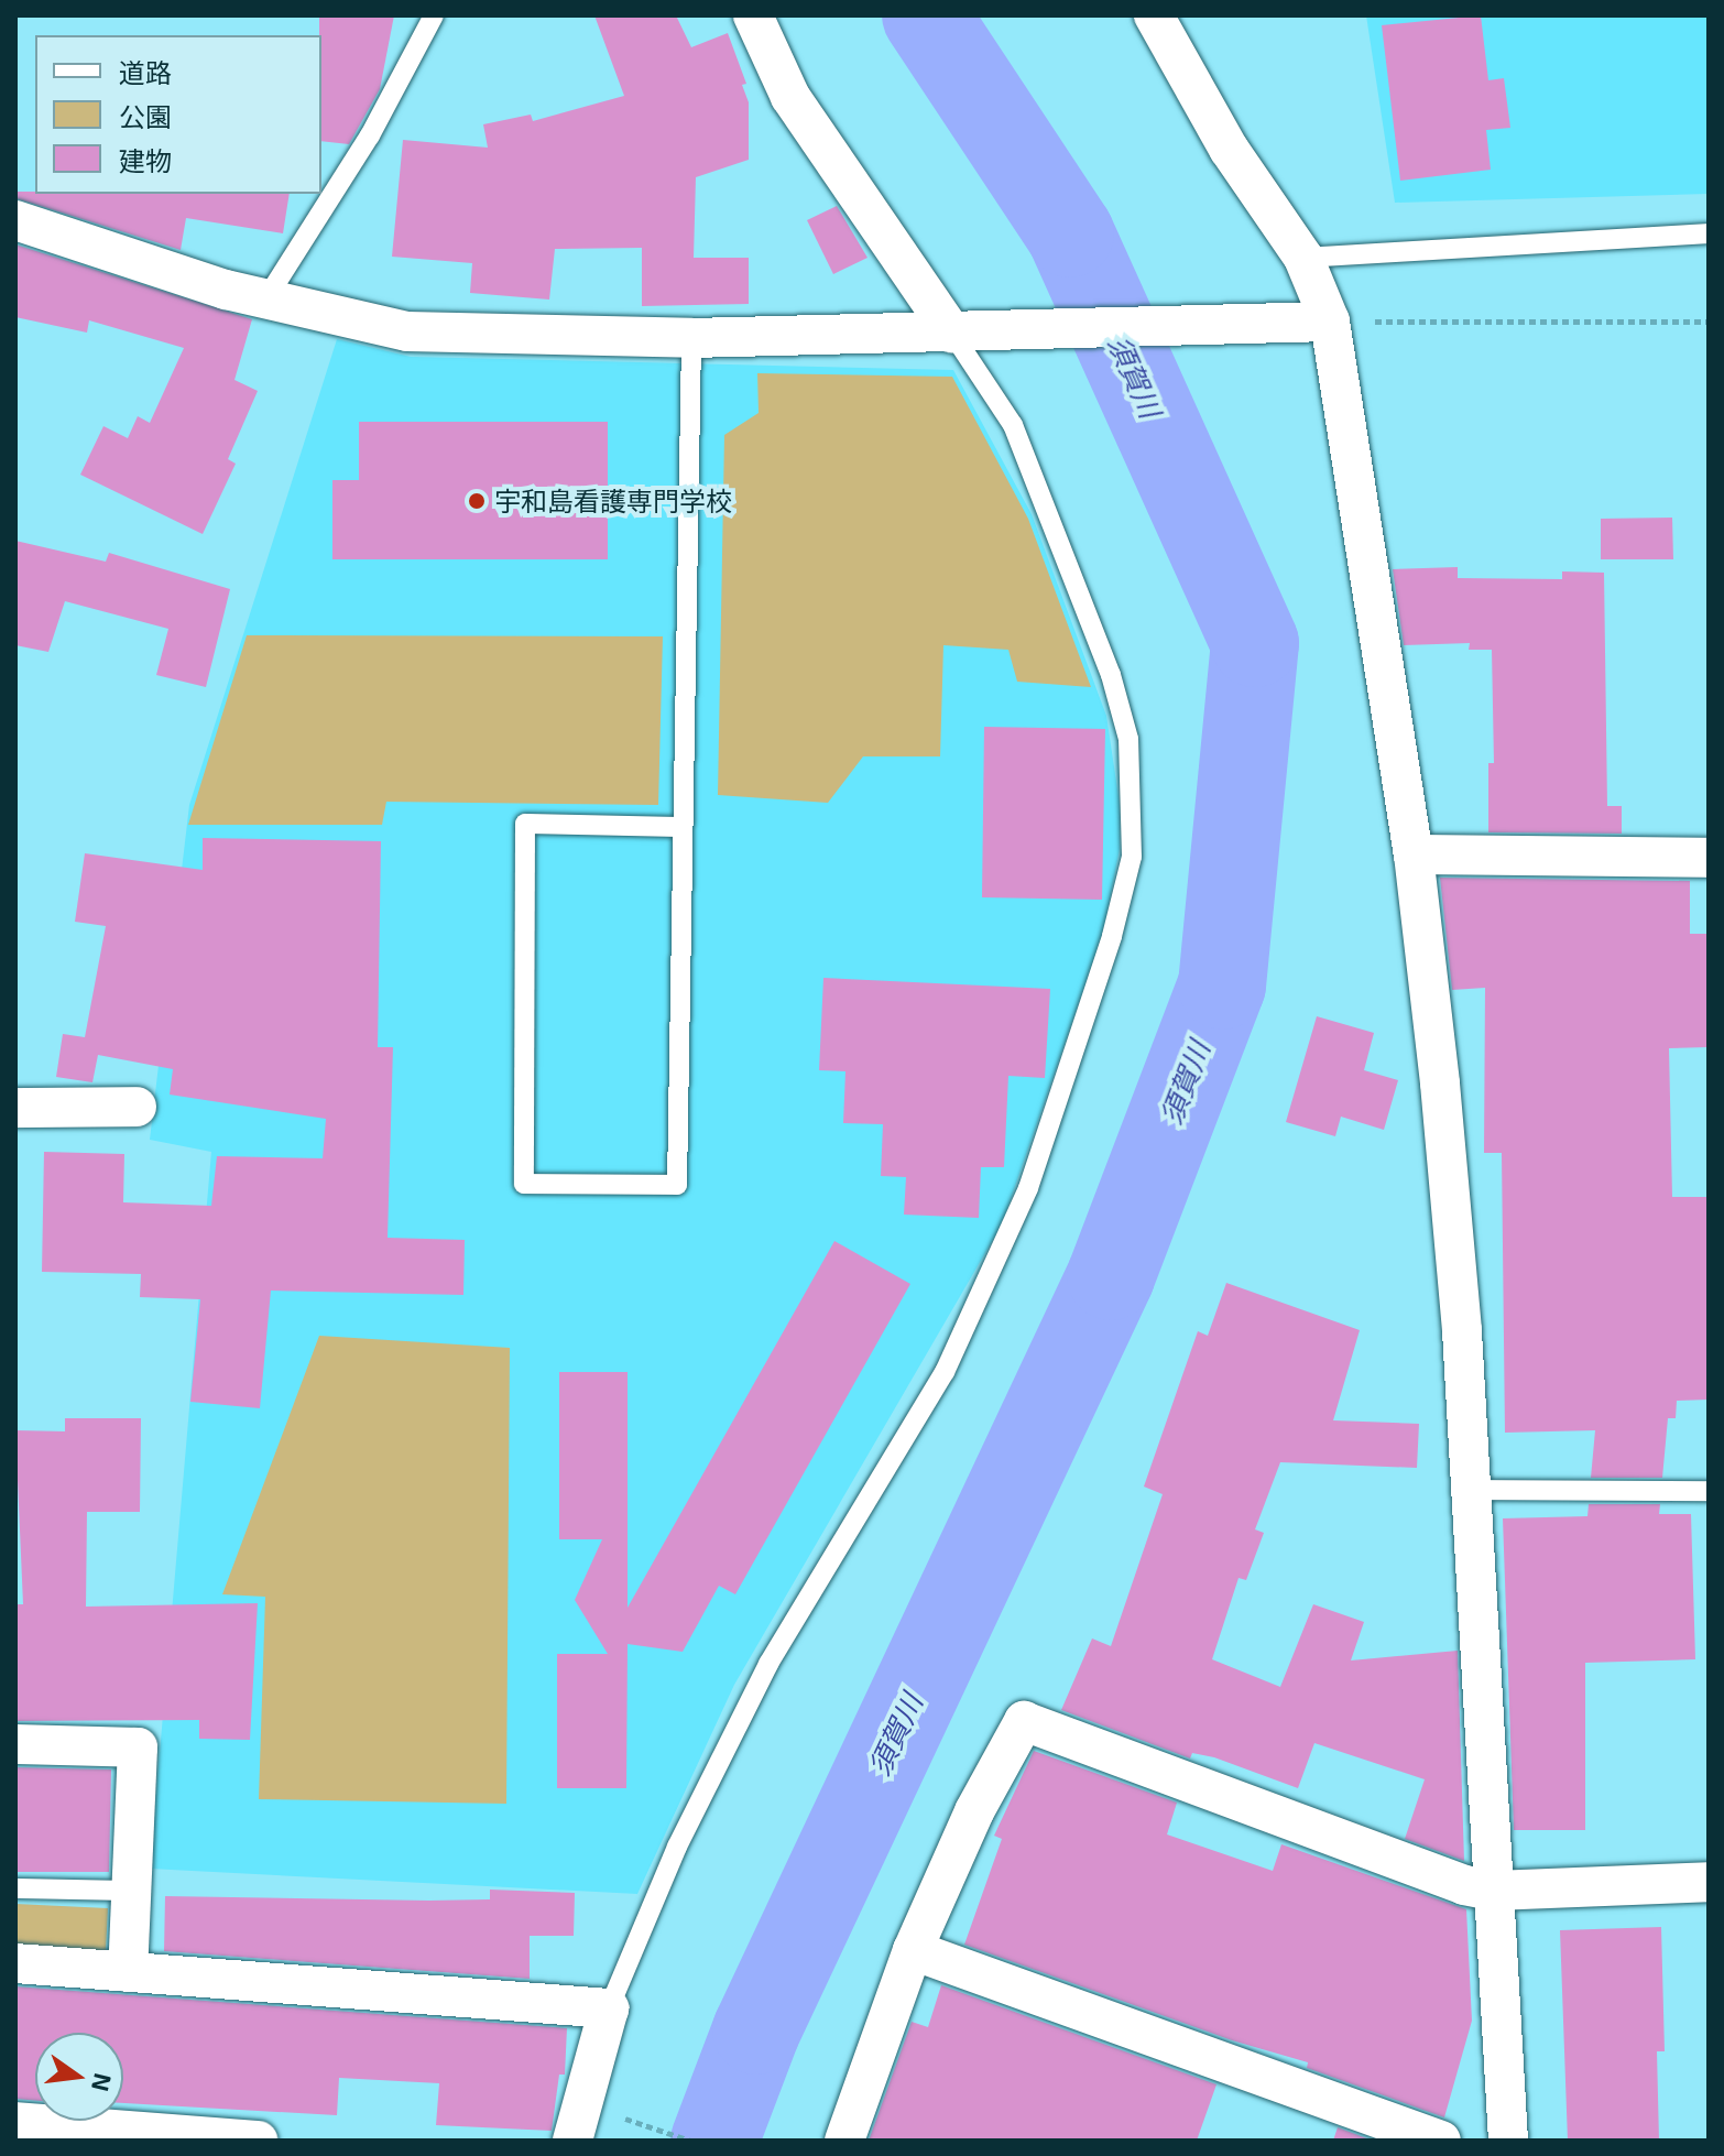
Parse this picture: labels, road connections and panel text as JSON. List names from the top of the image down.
{
  "water": ["須賀川"],
  "places": ["宇和島看護専門学校"],
  "legend": ["道路", "公園", "建物"],
  "north": "right"
}
